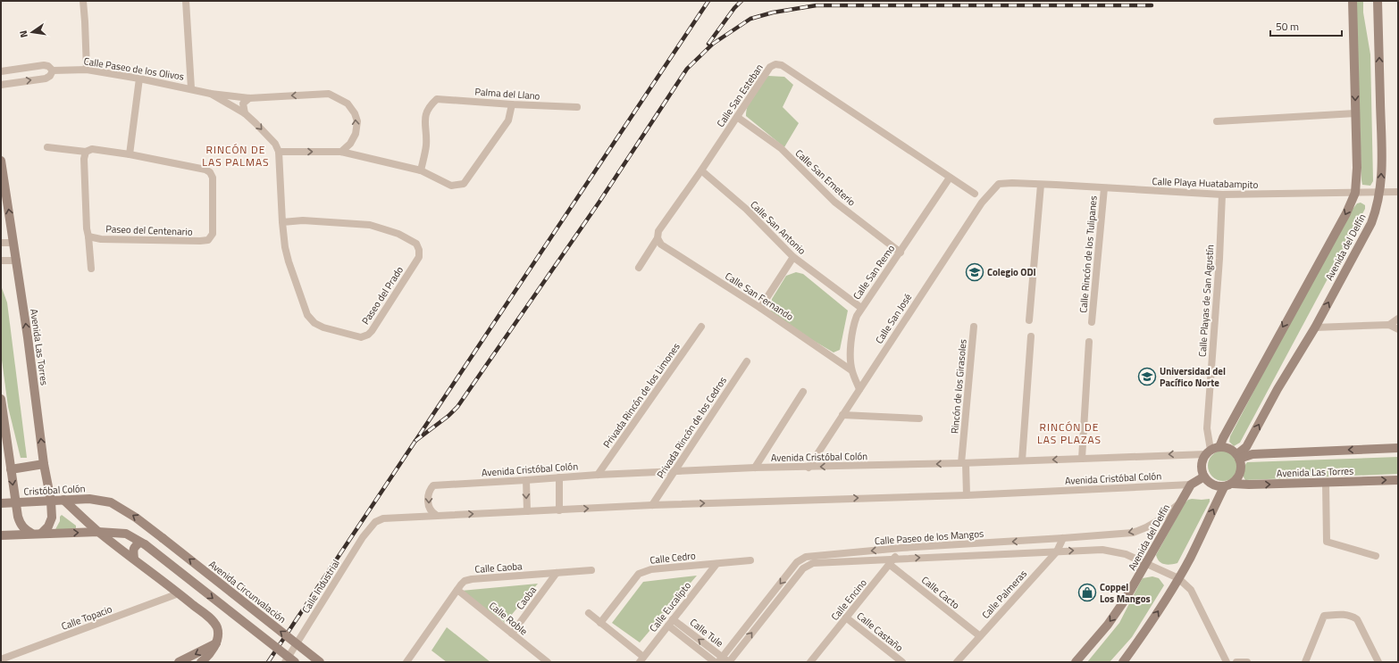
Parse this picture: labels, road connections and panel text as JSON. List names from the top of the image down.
{
  "streets": {
    "street": [
      "Calle Paseo de los Olivos",
      "Palma del Llano",
      "Calle San Esteban",
      "Calle San Emeterio",
      "Calle Playa Huatabampito",
      "Calle San Antonio",
      "Paseo del Centenario",
      "Avenida del Delfín",
      "Calle Rincón de los Tulipanes",
      "Calle San Remo",
      "Paseo del Prado",
      "Calle San Fernando",
      "Calle Playas de San Agustín",
      "Calle San José",
      "Avenida Las Torres",
      "Rincón de los Girasoles",
      "Privada Rincón de los Limones",
      "Privada Rincón de los Cedros",
      "Avenida Cristóbal Colón",
      "Cristóbal Colón",
      "Calle Paseo de los Mangos",
      "Calle Cedro",
      "Calle Caoba",
      "Calle Industrial",
      "Avenida Circunvalación",
      "Calle Cacto",
      "Calle Palmeras",
      "Caoba",
      "Calle Encino",
      "Calle Eucalipto",
      "Calle Topacio",
      "Calle Roble",
      "Calle Castaño",
      "Calle Tule"
    ]
  },
  "crossings": [
    ["Calle San Esteban", "Calle San Emeterio"],
    ["Calle San Esteban", "Calle San Antonio"],
    ["Calle San Esteban", "Calle San Remo"],
    ["Calle San Esteban", "Calle San Fernando"],
    ["Calle San Emeterio", "Calle San Remo"],
    ["Calle Playa Huatabampito", "Avenida del Delfín"],
    ["Calle Playa Huatabampito", "Calle Rincón de los Tulipanes"],
    ["Calle Playa Huatabampito", "Calle Playas de San Agustín"],
    ["Calle Playa Huatabampito", "Calle San José"],
    ["Calle San Antonio", "Calle San Remo"],
    ["Avenida del Delfín", "Calle Playas de San Agustín"],
    ["Avenida del Delfín", "Avenida Las Torres"],
    ["Avenida del Delfín", "Avenida Cristóbal Colón"],
    ["Avenida del Delfín", "Calle Paseo de los Mangos"],
    ["Calle San Remo", "Calle San Fernando"],
    ["Calle San Remo", "Calle San José"],
    ["Calle Playas de San Agustín", "Avenida Las Torres"],
    ["Calle Playas de San Agustín", "Avenida Cristóbal Colón"],
    ["Calle San José", "Avenida Cristóbal Colón"],
    ["Avenida Las Torres", "Avenida Cristóbal Colón"],
    ["Avenida Las Torres", "Cristóbal Colón"],
    ["Rincón de los Girasoles", "Avenida Cristóbal Colón"],
    ["Privada Rincón de los Limones", "Avenida Cristóbal Colón"],
    ["Privada Rincón de los Cedros", "Avenida Cristóbal Colón"],
    ["Avenida Cristóbal Colón", "Calle Industrial"],
    ["Cristóbal Colón", "Avenida Circunvalación"],
    ["Calle Paseo de los Mangos", "Calle Cacto"],
    ["Calle Paseo de los Mangos", "Calle Palmeras"],
    ["Calle Paseo de los Mangos", "Calle Encino"],
    ["Calle Paseo de los Mangos", "Calle Tule"],
    ["Calle Cedro", "Calle Eucalipto"],
    ["Calle Caoba", "Caoba"],
    ["Calle Caoba", "Calle Roble"],
    ["Calle Cacto", "Calle Palmeras"],
    ["Calle Cacto", "Calle Encino"],
    ["Caoba", "Calle Roble"],
    ["Calle Encino", "Calle Castaño"],
    ["Calle Eucalipto", "Calle Tule"]
  ],
  "districts": ["RINCÓN DE LAS PALMAS", "RINCÓN DE LAS PLAZAS"],
  "places": {
    "school or university": ["Colegio ODI", "Universidad del Pacífico Norte"],
    "shop": ["Coppel Los Mangos"]
  },
  "scale_bar": "50 m",
  "north": "left"
}
